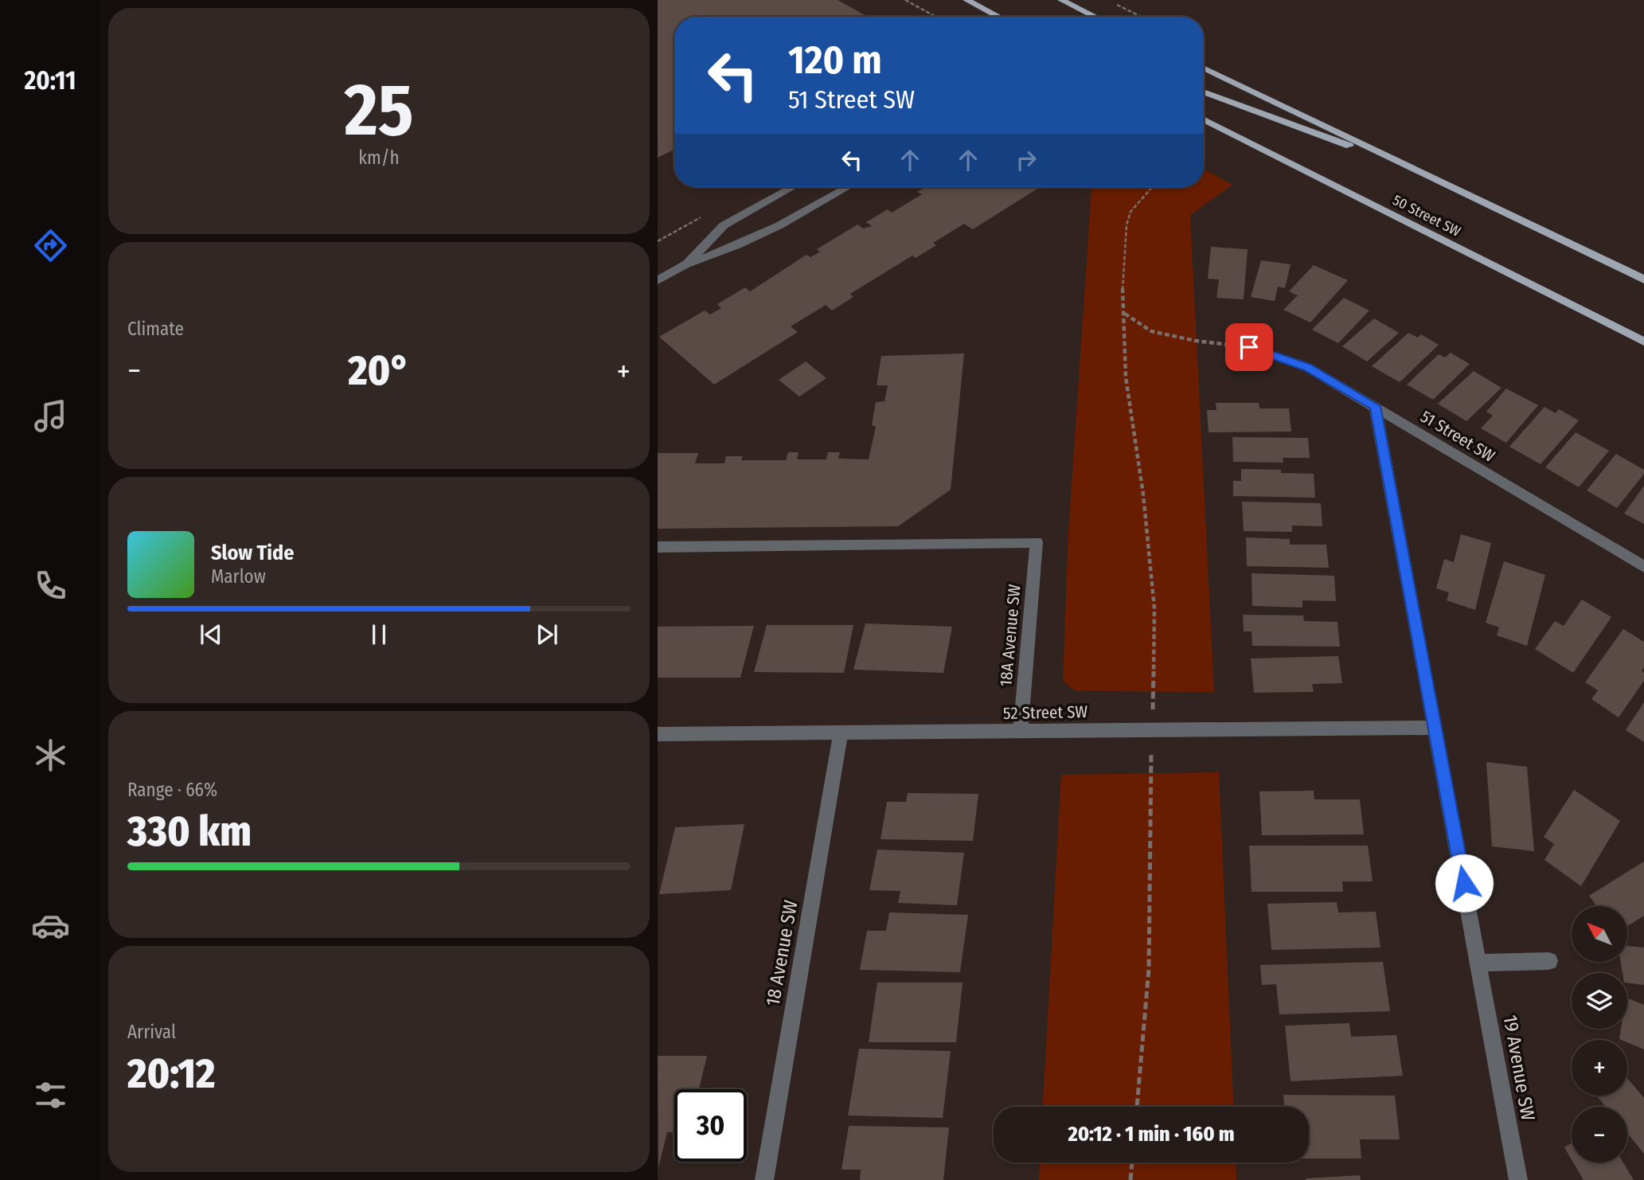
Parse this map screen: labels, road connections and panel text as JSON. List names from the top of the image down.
{
  "streets": {
    "main road": ["50 Street SW"],
    "street": [
      "51 Street SW",
      "18A Avenue SW",
      "52 Street SW",
      "18 Avenue SW",
      "19 Avenue SW"
    ]
  },
  "crossings": [
    ["51 Street SW", "19 Avenue SW"],
    ["18A Avenue SW", "52 Street SW"],
    ["52 Street SW", "18 Avenue SW"],
    ["52 Street SW", "19 Avenue SW"]
  ],
  "north": "top left",
  "page": {
    "tabs": "20:11",
    "tile": [
      ["25", "km/h"],
      "Climate",
      ["Range · 66%", "330 km"],
      ["Arrival", "20:12"]
    ],
    "turn": ["120 m", "51 Street SW"],
    "heat": ["−", "20°", "+"],
    "song": ["Slow Tide", "Marlow"],
    "map_buttons": ["+", "−"],
    "limit": "30",
    "trip": "20:12 · 1 min · 160 m"
  }
}
